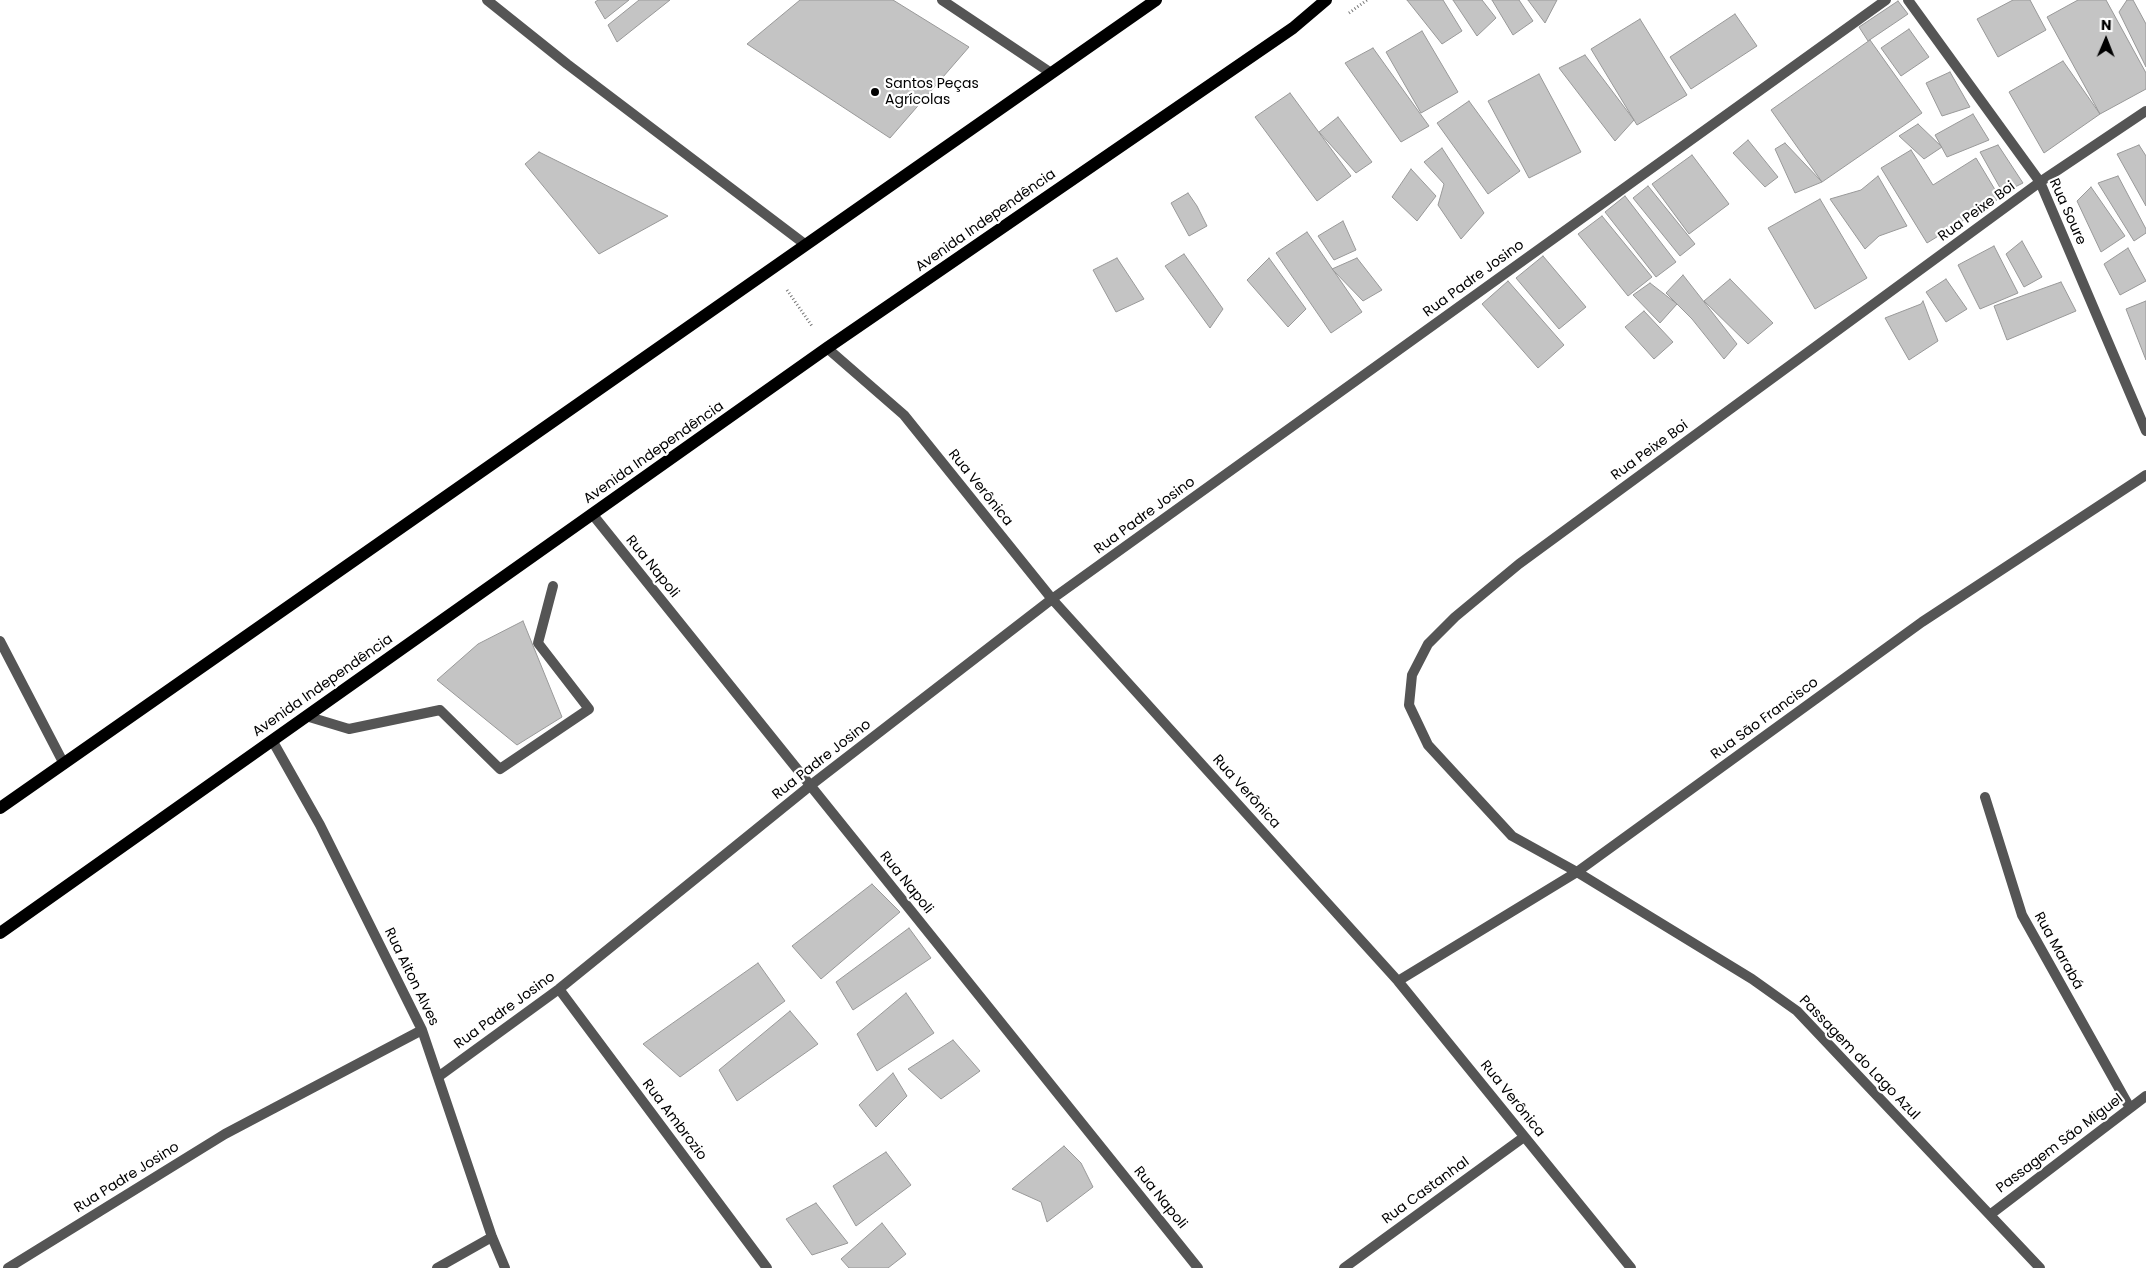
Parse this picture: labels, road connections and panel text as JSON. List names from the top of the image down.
{
  "streets": {
    "main road": ["Avenida Independência"],
    "street": [
      "Rua Peixe Boi",
      "Rua Soure",
      "Rua Padre Josino",
      "Rua Verônica",
      "Rua Napoli",
      "Rua São Francisco",
      "Rua Marabá",
      "Rua Aiton Alves",
      "Passagem do Lago Azul",
      "Rua Ambrozio",
      "Passagem São Miguel",
      "Rua Castanhal"
    ]
  },
  "crossings": [
    ["Rua Peixe Boi", "Rua Soure"],
    ["Rua Peixe Boi", "Rua São Francisco"],
    ["Rua Peixe Boi", "Passagem do Lago Azul"],
    ["Avenida Independência", "Rua Verônica"],
    ["Avenida Independência", "Rua Napoli"],
    ["Avenida Independência", "Rua Aiton Alves"],
    ["Rua Padre Josino", "Rua Verônica"],
    ["Rua Padre Josino", "Rua Napoli"],
    ["Rua Padre Josino", "Rua Aiton Alves"],
    ["Rua Padre Josino", "Rua Ambrozio"],
    ["Rua Verônica", "Rua São Francisco"],
    ["Rua Verônica", "Rua Castanhal"],
    ["Rua São Francisco", "Passagem do Lago Azul"],
    ["Rua Marabá", "Passagem São Miguel"],
    ["Passagem do Lago Azul", "Passagem São Miguel"]
  ],
  "places": ["Santos Peças Agrícolas"],
  "north": "top"
}
